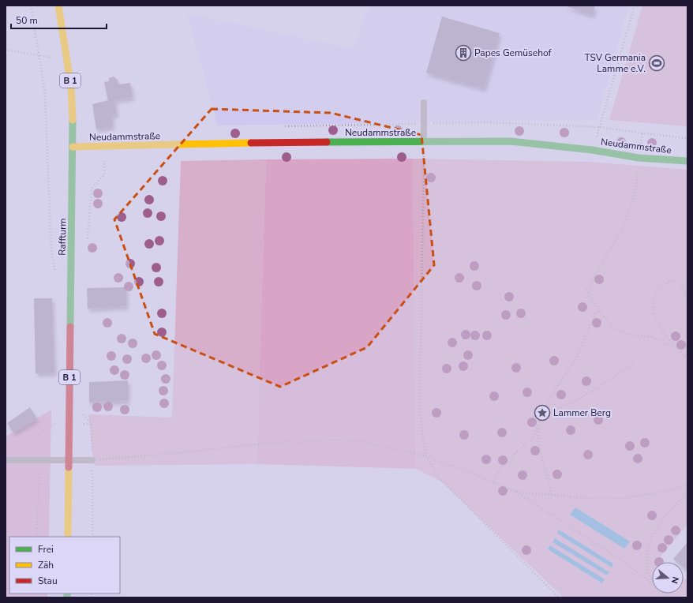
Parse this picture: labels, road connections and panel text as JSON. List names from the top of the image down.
{
  "streets": {
    "main road": ["B 1", "Neudammstraße", "Raffturm"]
  },
  "crossings": [
    ["B 1", "Raffturm"],
    ["Neudammstraße", "Raffturm"]
  ],
  "places": {
    "building": ["Papes Gemüsehof"],
    "sports": ["TSV Germania Lamme e.V."],
    "place": ["Lammer Berg"]
  },
  "legend": ["Frei", "Zäh", "Stau"],
  "scale_bar": "50 m",
  "north": "right"
}
